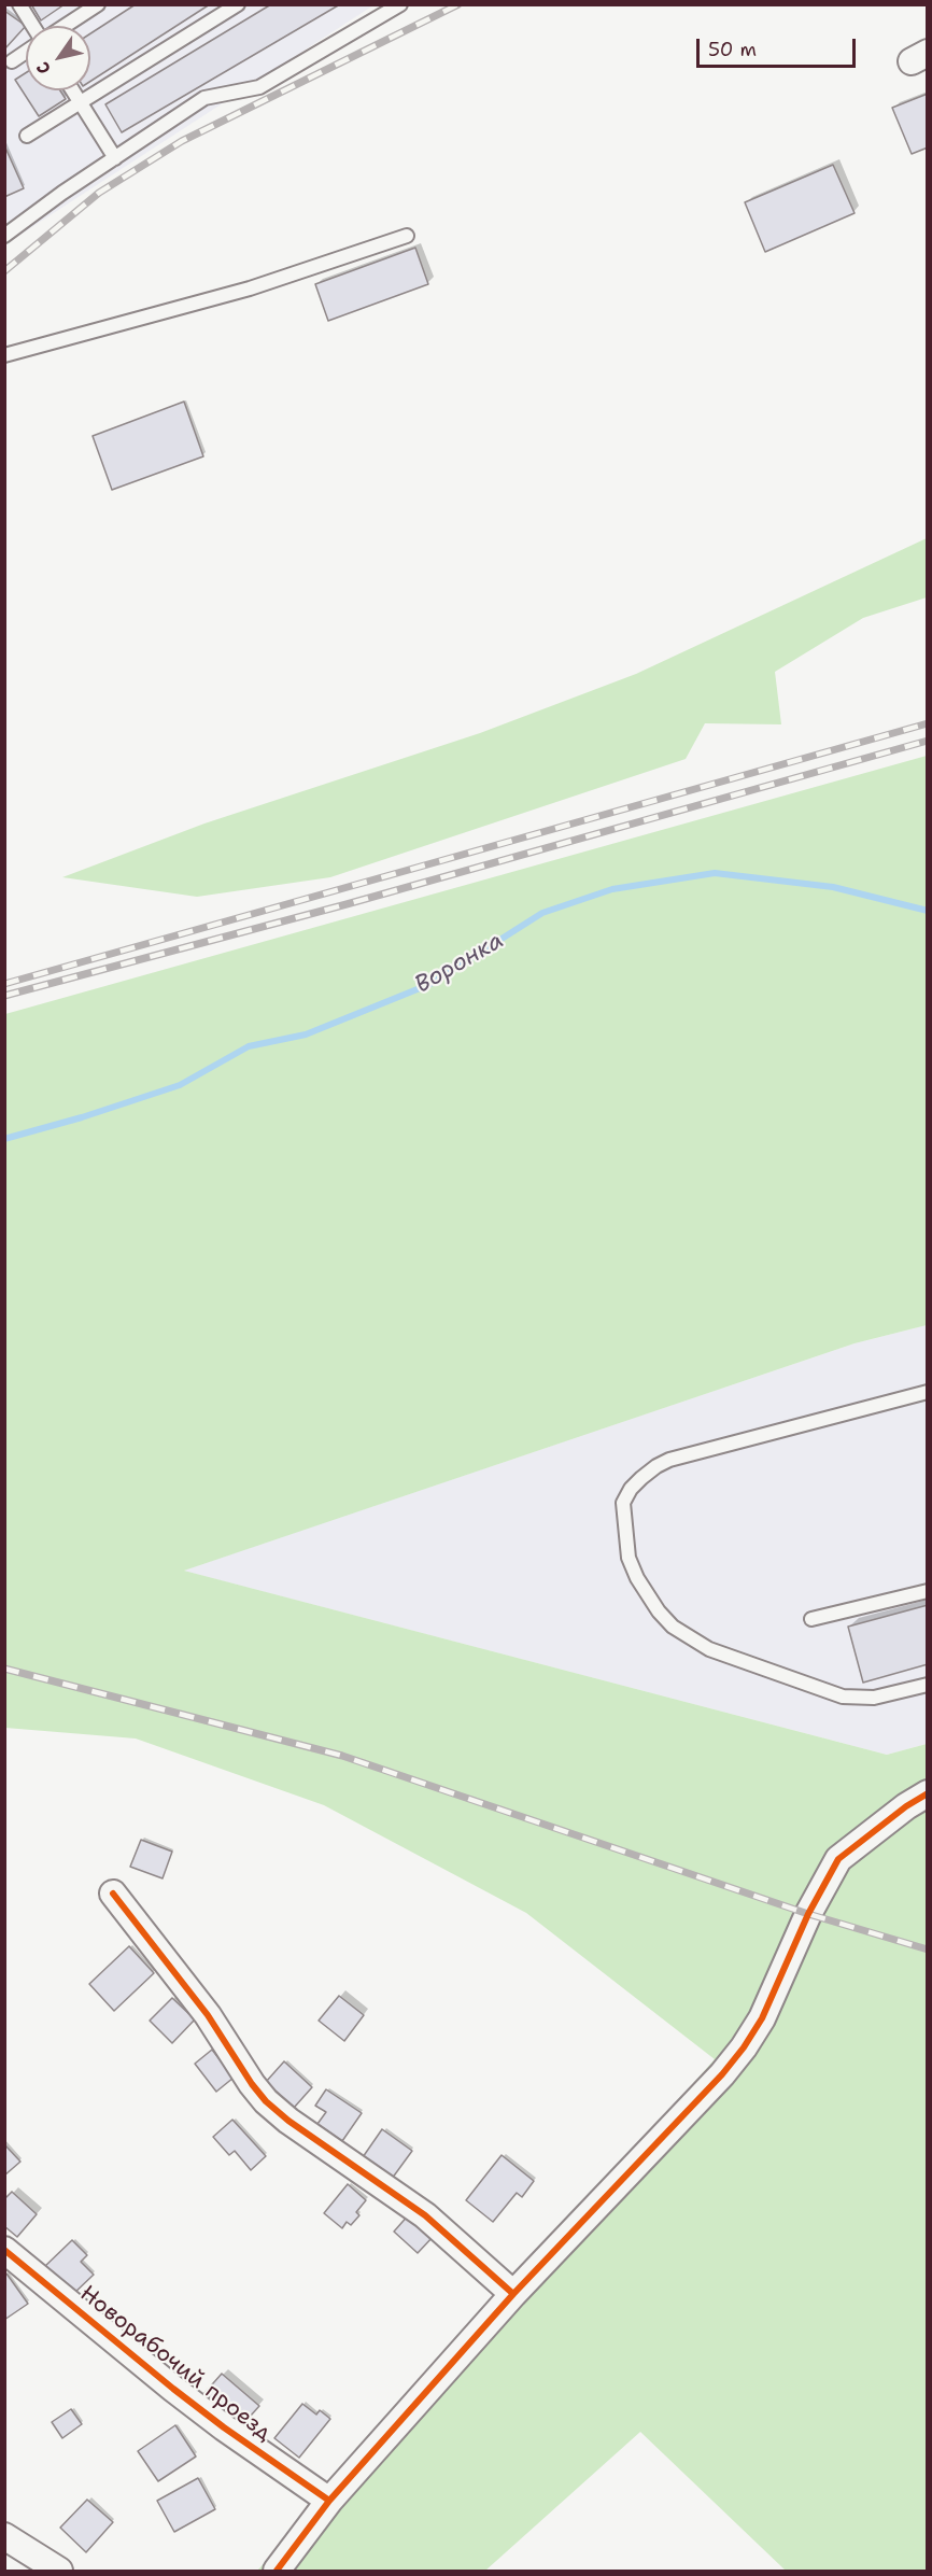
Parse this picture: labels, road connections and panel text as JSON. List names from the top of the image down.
{
  "streets": {
    "street": ["Новорабочий проезд"]
  },
  "water": ["Воронка"],
  "scale_bar": "50 m",
  "north": "bottom left"
}
